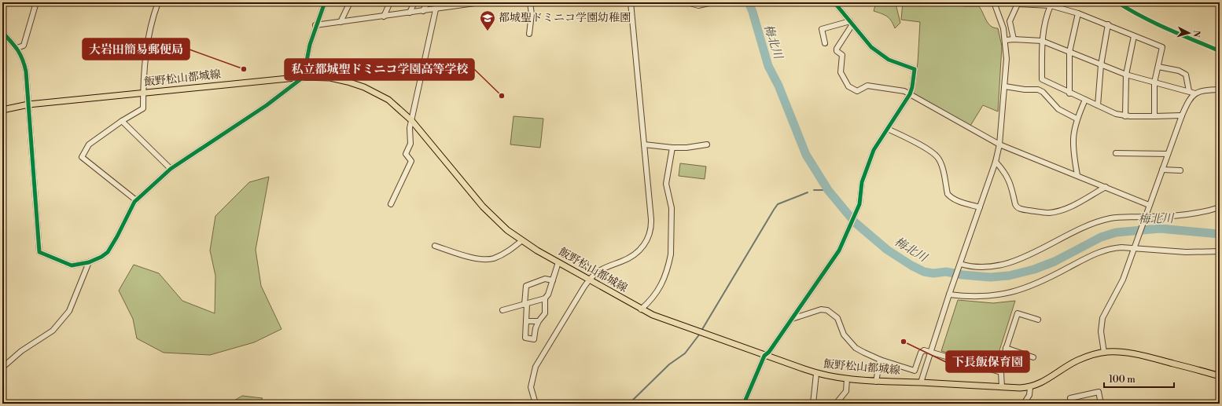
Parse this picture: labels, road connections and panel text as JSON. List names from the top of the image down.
{
  "streets": {
    "main road": ["飯野松山都城線"]
  },
  "water": ["梅北川"],
  "places": {
    "school or university": ["都城聖ドミニコ学園幼稚園"],
    "other": ["大岩田簡易郵便局", "私立都城聖ドミニコ学園高等学校", "下長飯保育園"]
  },
  "scale_bar": "100 m",
  "north": "right"
}
